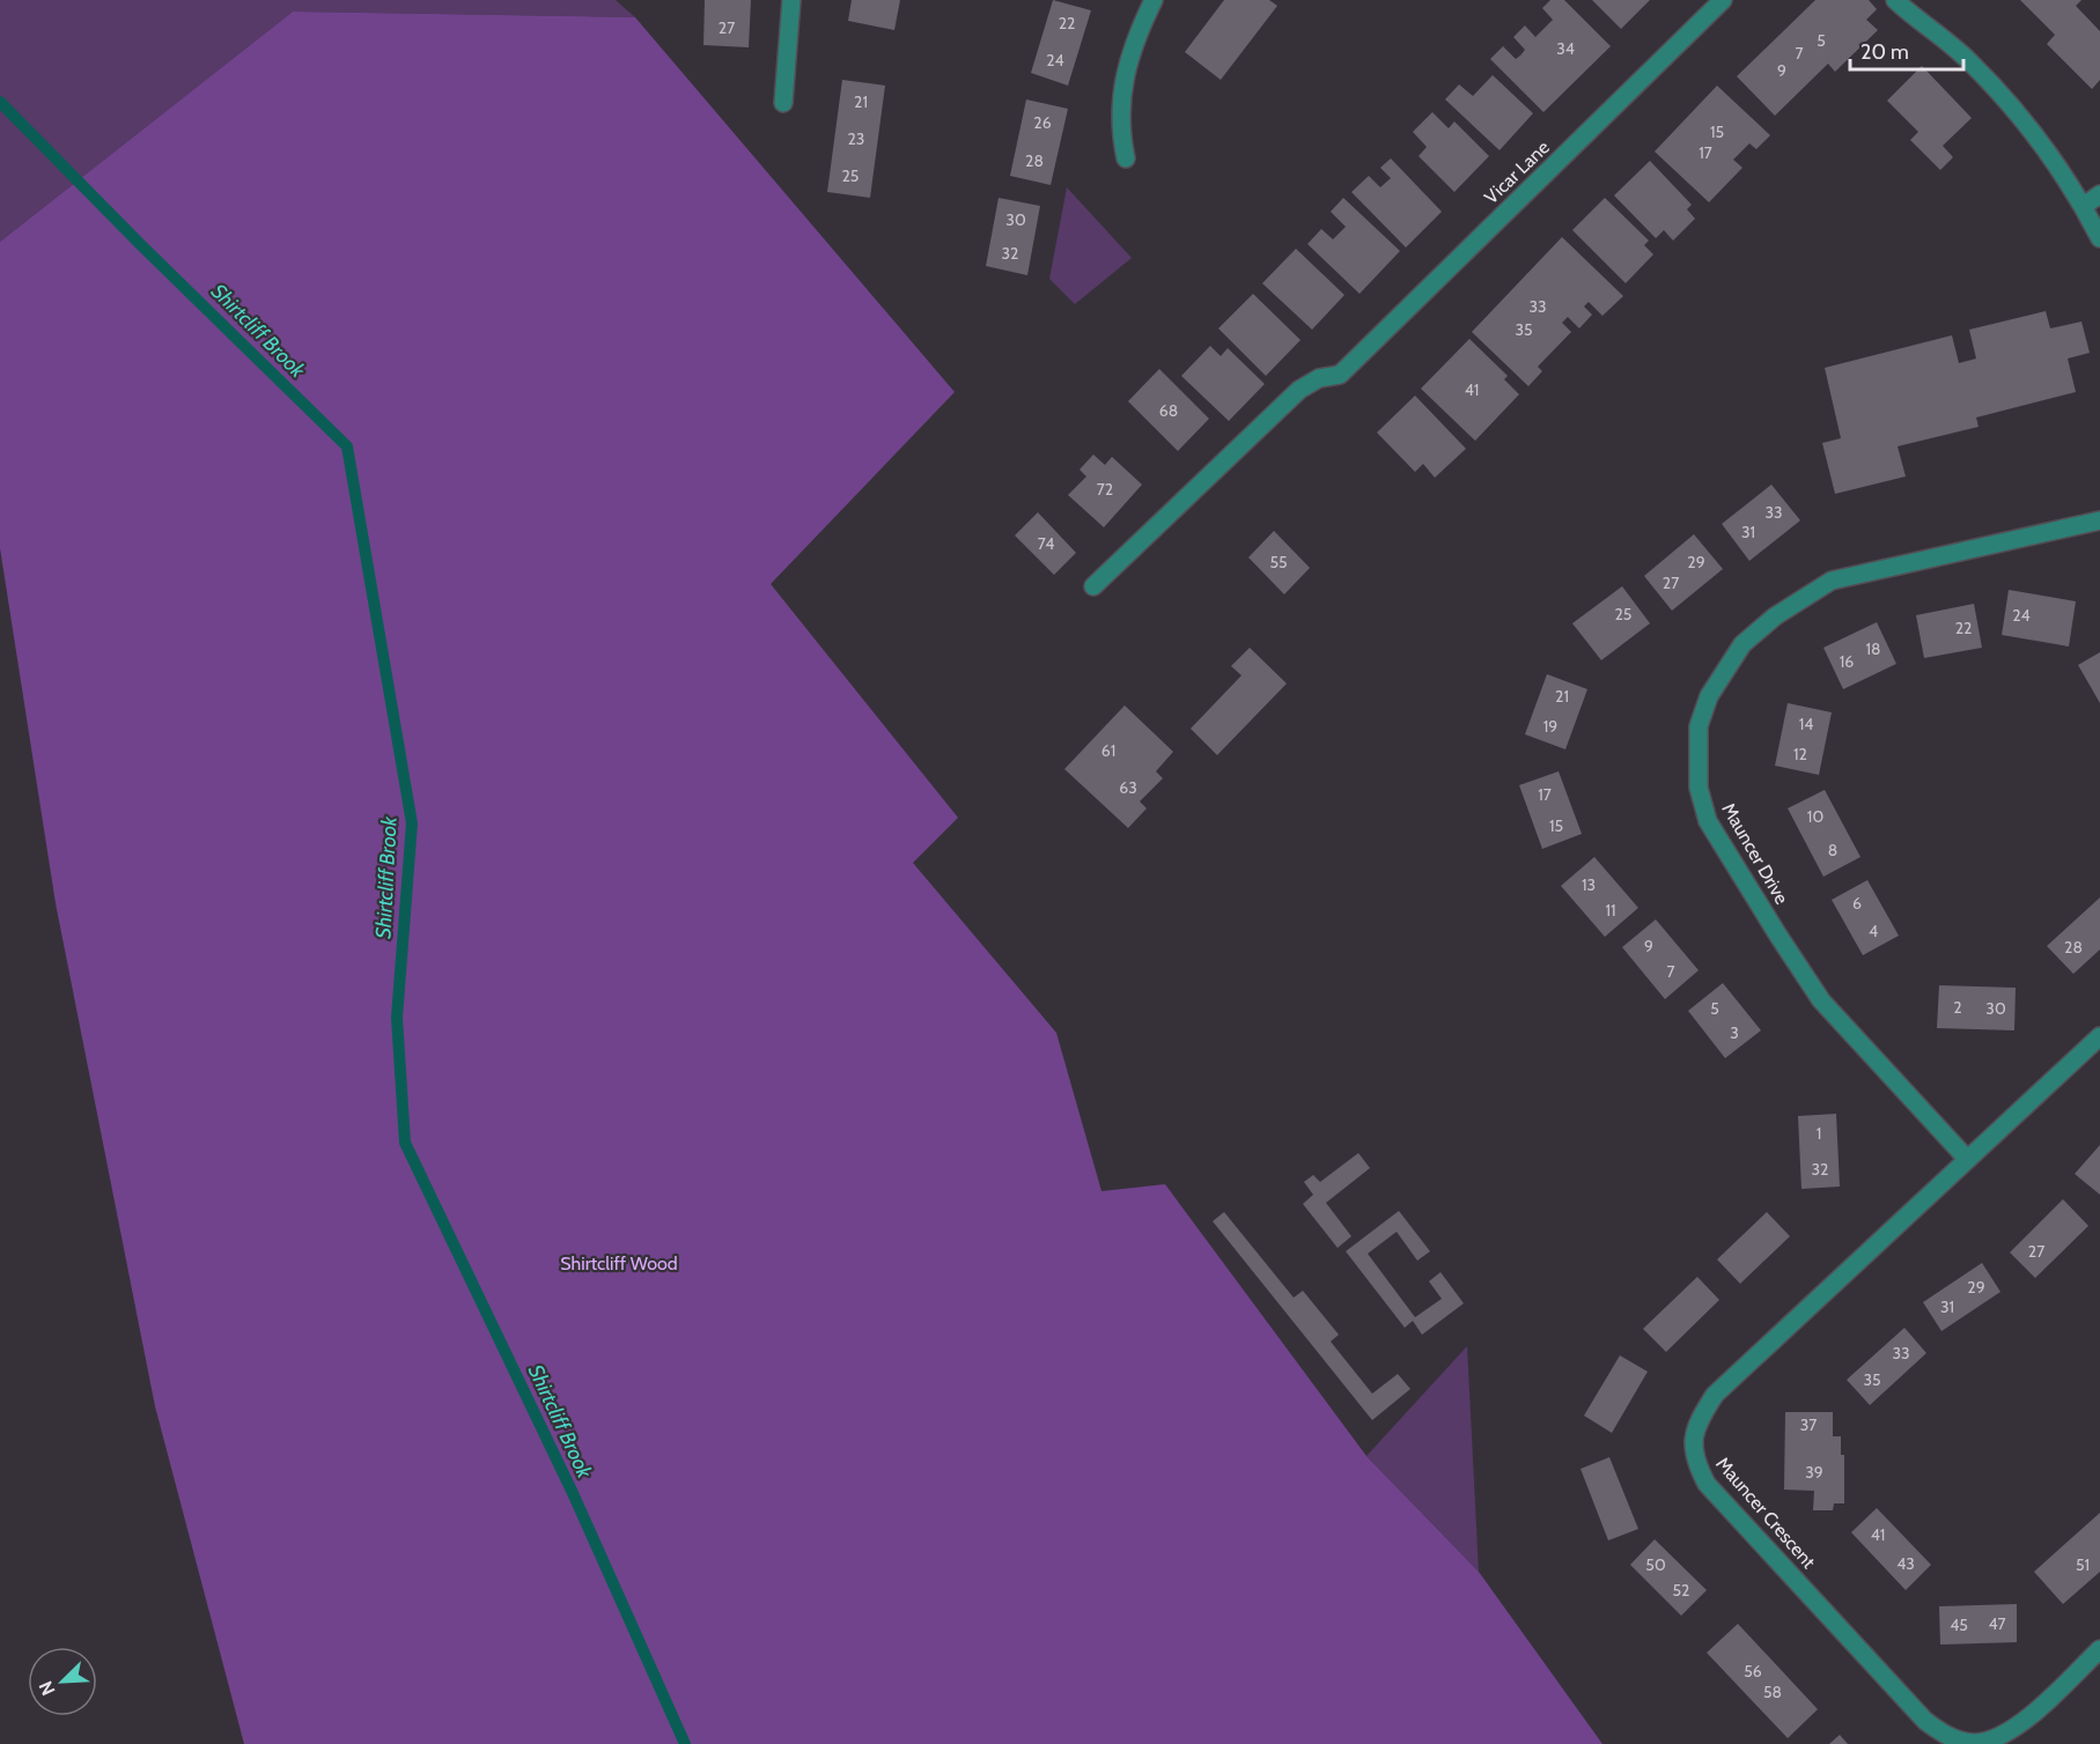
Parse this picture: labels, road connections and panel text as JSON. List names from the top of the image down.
{
  "streets": {
    "street": ["Vicar Lane", "Mauncer Drive", "Mauncer Crescent"]
  },
  "crossings": [
    ["Mauncer Drive", "Mauncer Crescent"]
  ],
  "water": ["Shirtcliff Brook"],
  "parks": ["Shirtcliff Wood"],
  "house_numbers": [
    "22",
    "27",
    "5",
    "34",
    "7",
    "24",
    "9",
    "21",
    "26",
    "15",
    "23",
    "17",
    "28",
    "25",
    "30",
    "32",
    "33",
    "35",
    "41",
    "68",
    "72",
    "33",
    "31",
    "74",
    "55",
    "29",
    "27",
    "25",
    "24",
    "22",
    "18",
    "16",
    "21",
    "14",
    "19",
    "61",
    "12",
    "63",
    "17",
    "10",
    "15",
    "8",
    "13",
    "6",
    "11",
    "4",
    "9",
    "28",
    "7",
    "2",
    "5",
    "30",
    "3",
    "1",
    "32",
    "27",
    "29",
    "31",
    "33",
    "35",
    "37",
    "39",
    "41",
    "43",
    "50",
    "51",
    "52",
    "47",
    "45",
    "56",
    "58"
  ],
  "scale_bar": "20 m",
  "north": "bottom left"
}
